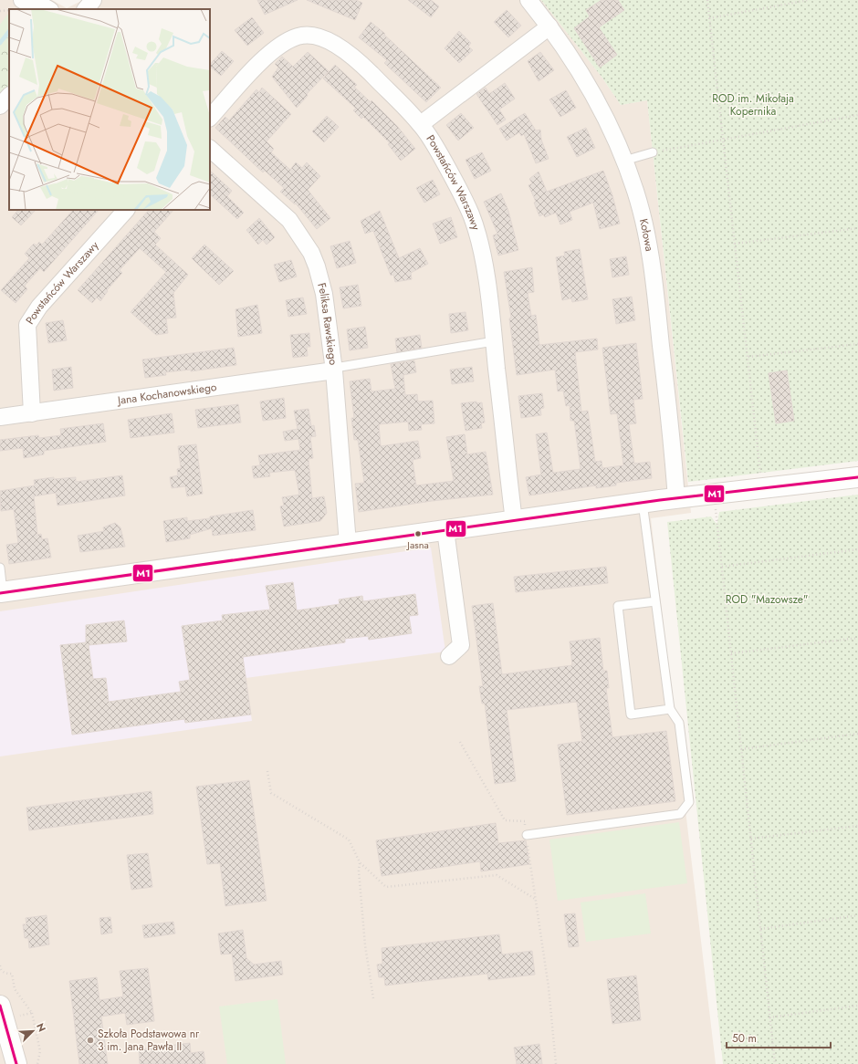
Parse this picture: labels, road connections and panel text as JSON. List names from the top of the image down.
{
  "streets": {
    "street": [
      "Powstańców Warszawy",
      "Kołowa",
      "Feliksa Rawskiego",
      "Jana Kochanowskiego"
    ]
  },
  "crossings": [
    ["Powstańców Warszawy", "Jana Kochanowskiego"],
    ["Feliksa Rawskiego", "Jana Kochanowskiego"]
  ],
  "parks": ["ROD im. Mikołaja Kopernika", "ROD \"Mazowsze\""],
  "places": ["Jasna", "Szkoła Podstawowa nr 3 im. Jana Pawła II"],
  "lines": ["transit line M1"],
  "scale_bar": "50 m",
  "north": "top right"
}
